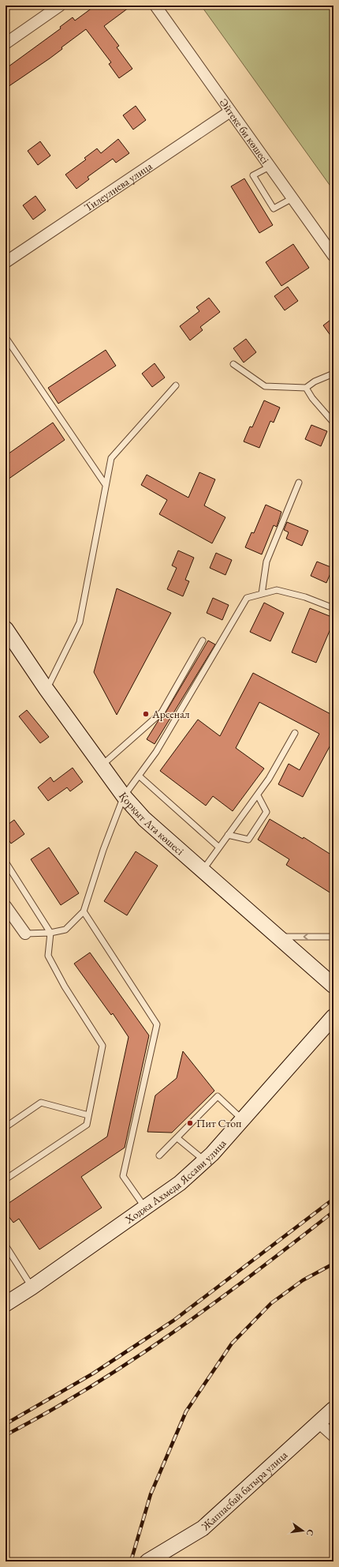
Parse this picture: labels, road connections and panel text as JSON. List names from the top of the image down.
{
  "streets": {
    "main road": ["Қорқыт Ата көшесі", "Ходжа Ахмеда Яссави улица", "Жаппасбай батыра улица"],
    "street": ["Әйтеке би көшесі", "Тилеулиева улица"]
  },
  "crossings": [
    ["Әйтеке би көшесі", "Тилеулиева улица"]
  ],
  "places": ["Арсенал", "Пит Стоп"],
  "north": "right"
}
